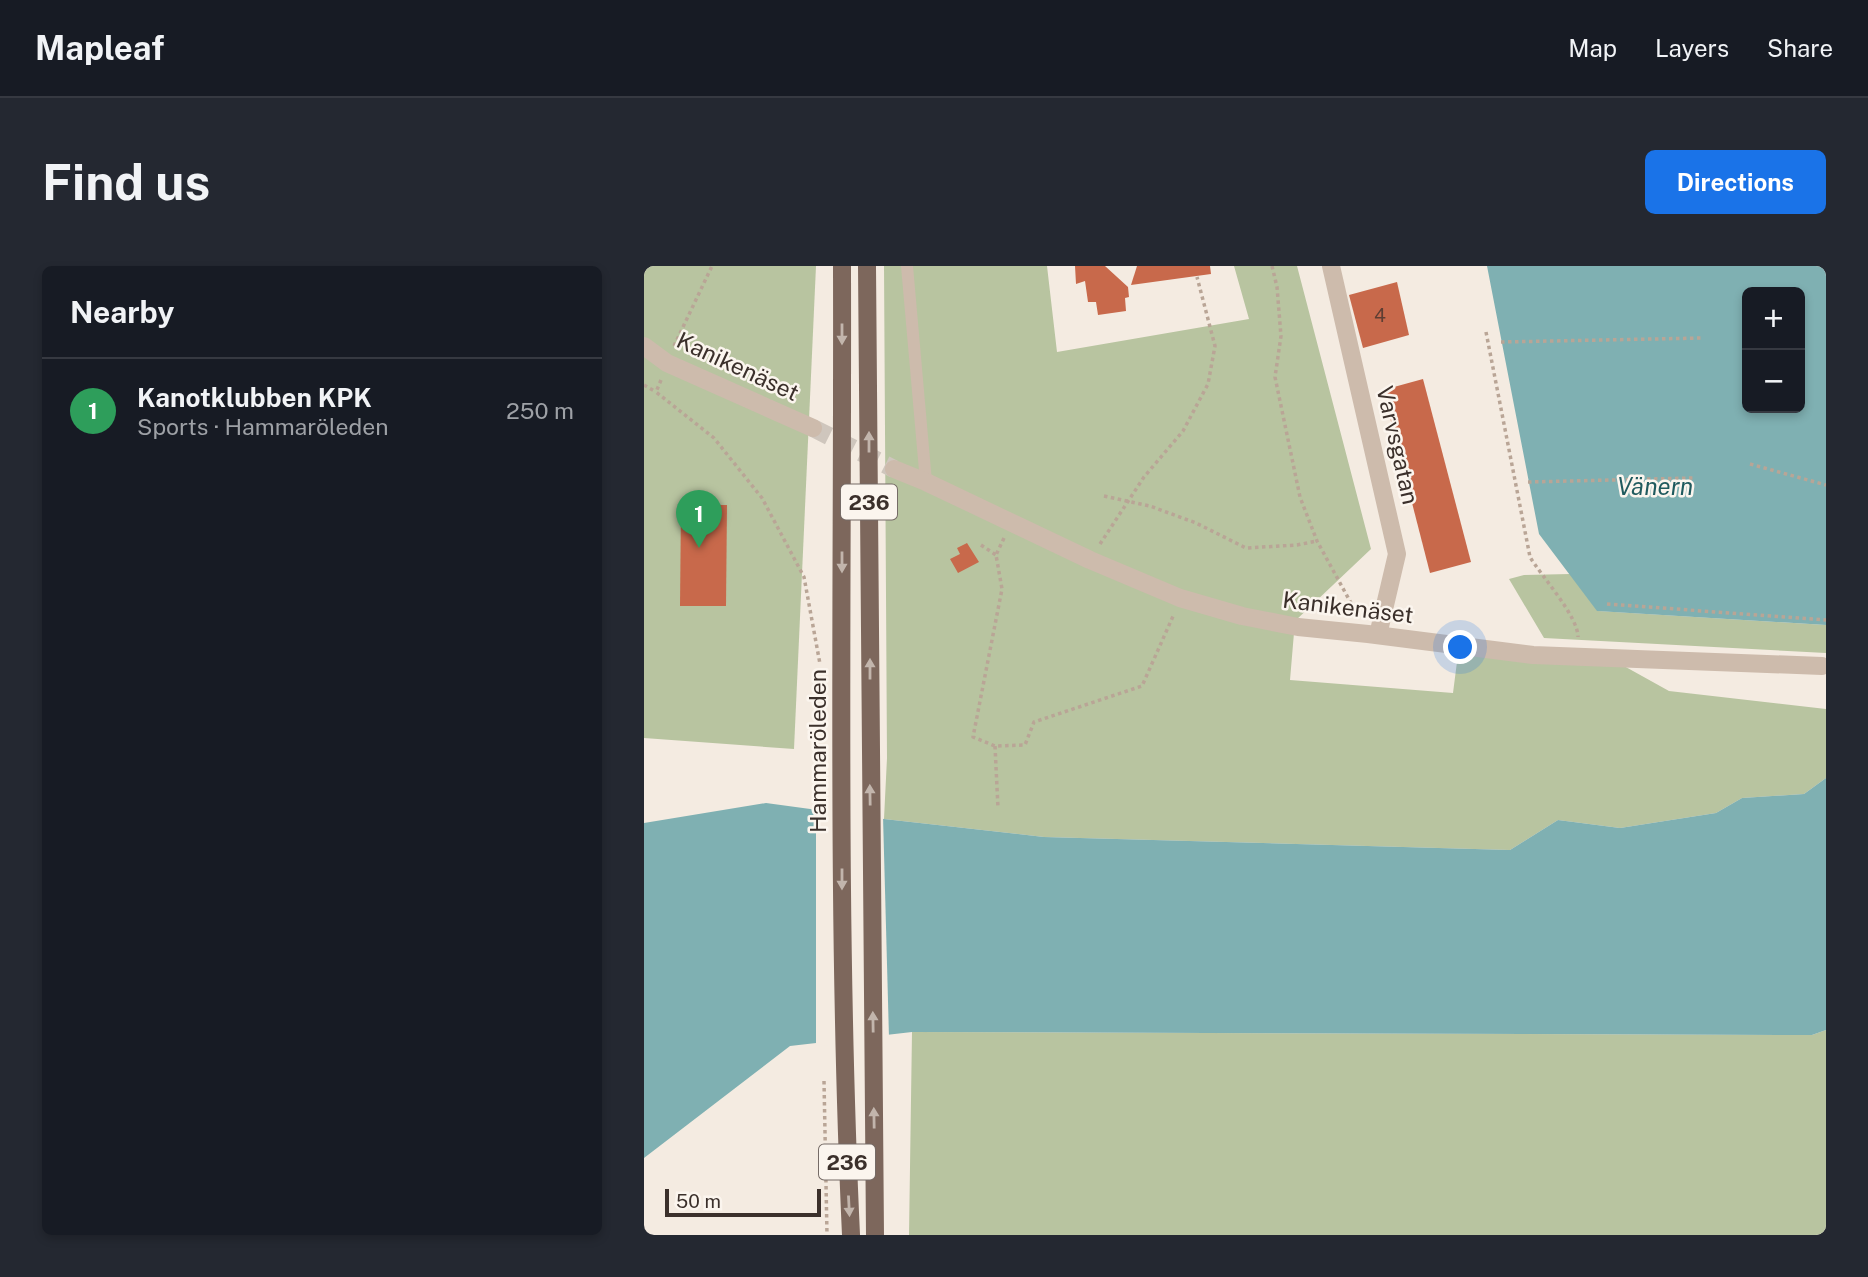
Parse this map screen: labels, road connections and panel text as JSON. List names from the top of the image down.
{
  "streets": {
    "main road": ["236", "Hammaröleden"],
    "street": ["Kanikenäset", "Varvsgatan"]
  },
  "crossings": [
    ["Kanikenäset", "Varvsgatan"]
  ],
  "water": ["Vänern"],
  "house_numbers": ["4"],
  "scale_bar": "50 m",
  "page": {
    "header": "Mapleaf",
    "nav": ["Map", "Layers", "Share"],
    "buttons": "Directions",
    "title": "Find us",
    "heading": "Nearby",
    "map_buttons": ["+", "−"],
    "list": [
      {
        "mark": "1",
        "name": "Kanotklubben KPK",
        "note": "Sports · Hammaröleden",
        "value": "250 m"
      }
    ],
    "pins": "1",
    "scale": "50 m"
  }
}
